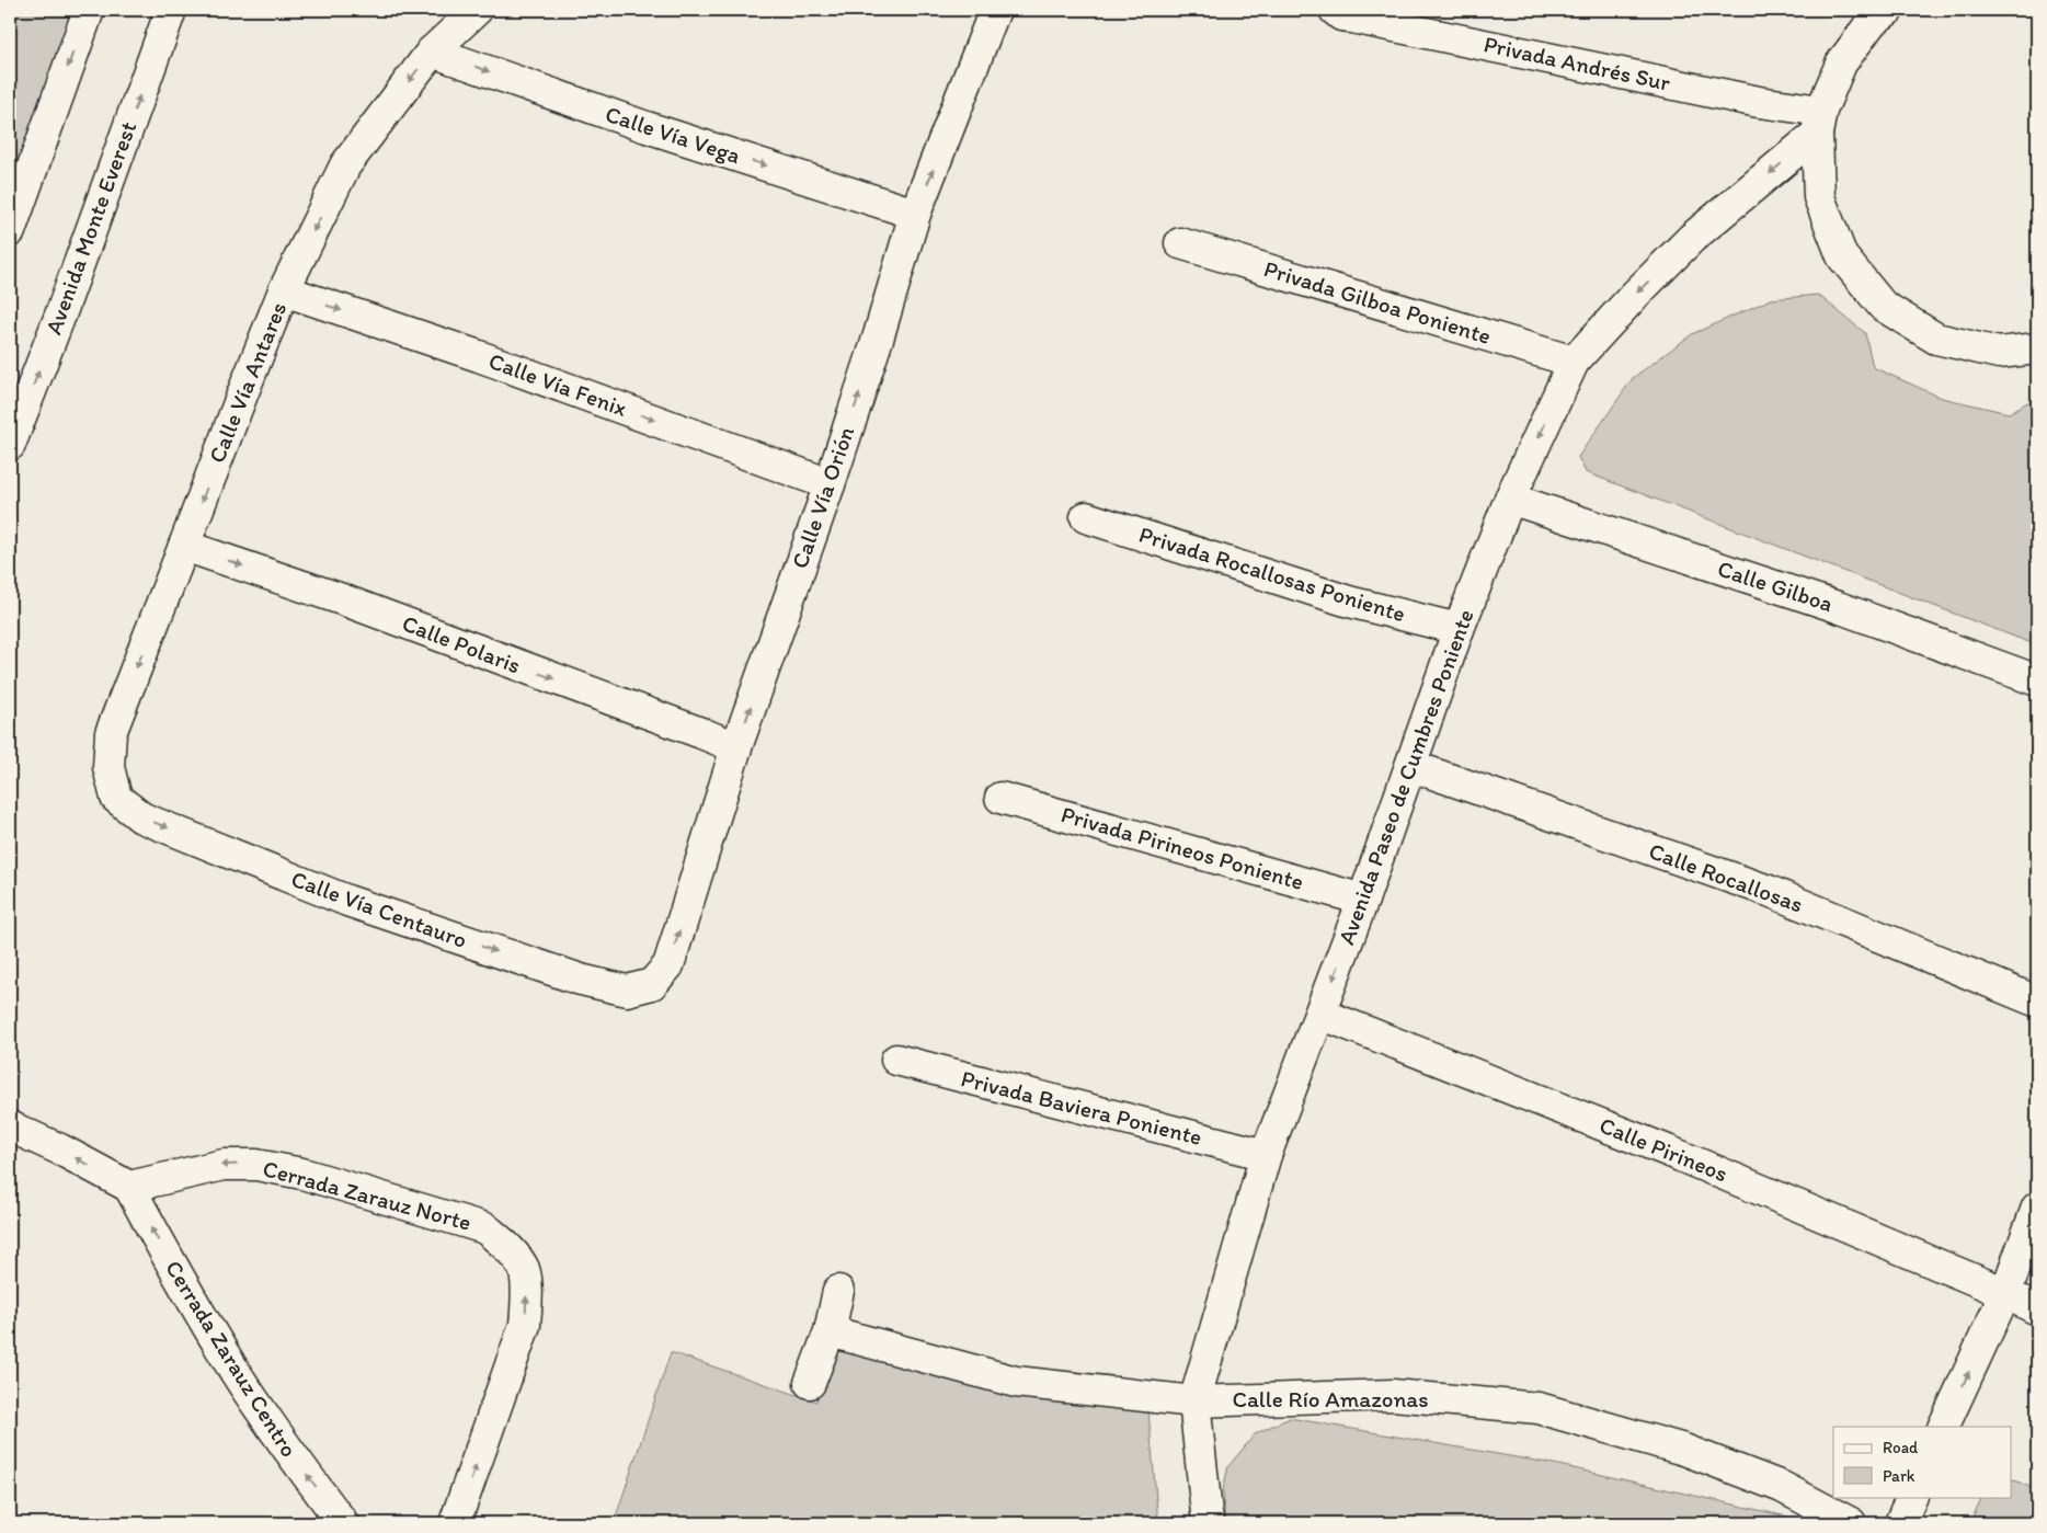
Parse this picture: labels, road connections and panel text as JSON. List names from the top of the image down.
{
  "streets": {
    "street": [
      "Privada Andrés Sur",
      "Calle Vía Vega",
      "Avenida Monte Everest",
      "Privada Gilboa Poniente",
      "Calle Vía Antares",
      "Calle Vía Fenix",
      "Calle Vía Orión",
      "Privada Rocallosas Poniente",
      "Calle Gilboa",
      "Calle Polaris",
      "Avenida Paseo de Cumbres Poniente",
      "Privada Pirineos Poniente",
      "Calle Rocallosas",
      "Calle Vía Centauro",
      "Privada Baviera Poniente",
      "Calle Pirineos",
      "Cerrada Zarauz Norte",
      "Cerrada Zarauz Centro",
      "Calle Río Amazonas"
    ]
  },
  "crossings": [
    ["Privada Andrés Sur", "Avenida Paseo de Cumbres Poniente"],
    ["Calle Vía Vega", "Calle Vía Antares"],
    ["Calle Vía Vega", "Calle Vía Orión"],
    ["Privada Gilboa Poniente", "Avenida Paseo de Cumbres Poniente"],
    ["Calle Vía Antares", "Calle Vía Fenix"],
    ["Calle Vía Antares", "Calle Polaris"],
    ["Calle Vía Antares", "Calle Vía Centauro"],
    ["Calle Vía Fenix", "Calle Vía Orión"],
    ["Calle Vía Orión", "Calle Polaris"],
    ["Calle Vía Orión", "Calle Vía Centauro"],
    ["Privada Rocallosas Poniente", "Avenida Paseo de Cumbres Poniente"],
    ["Calle Gilboa", "Avenida Paseo de Cumbres Poniente"],
    ["Avenida Paseo de Cumbres Poniente", "Privada Pirineos Poniente"],
    ["Avenida Paseo de Cumbres Poniente", "Calle Rocallosas"],
    ["Avenida Paseo de Cumbres Poniente", "Privada Baviera Poniente"],
    ["Avenida Paseo de Cumbres Poniente", "Calle Pirineos"],
    ["Avenida Paseo de Cumbres Poniente", "Calle Río Amazonas"],
    ["Cerrada Zarauz Norte", "Cerrada Zarauz Centro"]
  ],
  "one_way": [
    "Calle Vía Vega",
    "Calle Vía Antares",
    "Calle Vía Fenix",
    "Calle Vía Orión",
    "Calle Polaris",
    "Avenida Paseo de Cumbres Poniente",
    "Calle Vía Centauro",
    "Cerrada Zarauz Centro"
  ],
  "legend": ["Road", "Park"]
}
